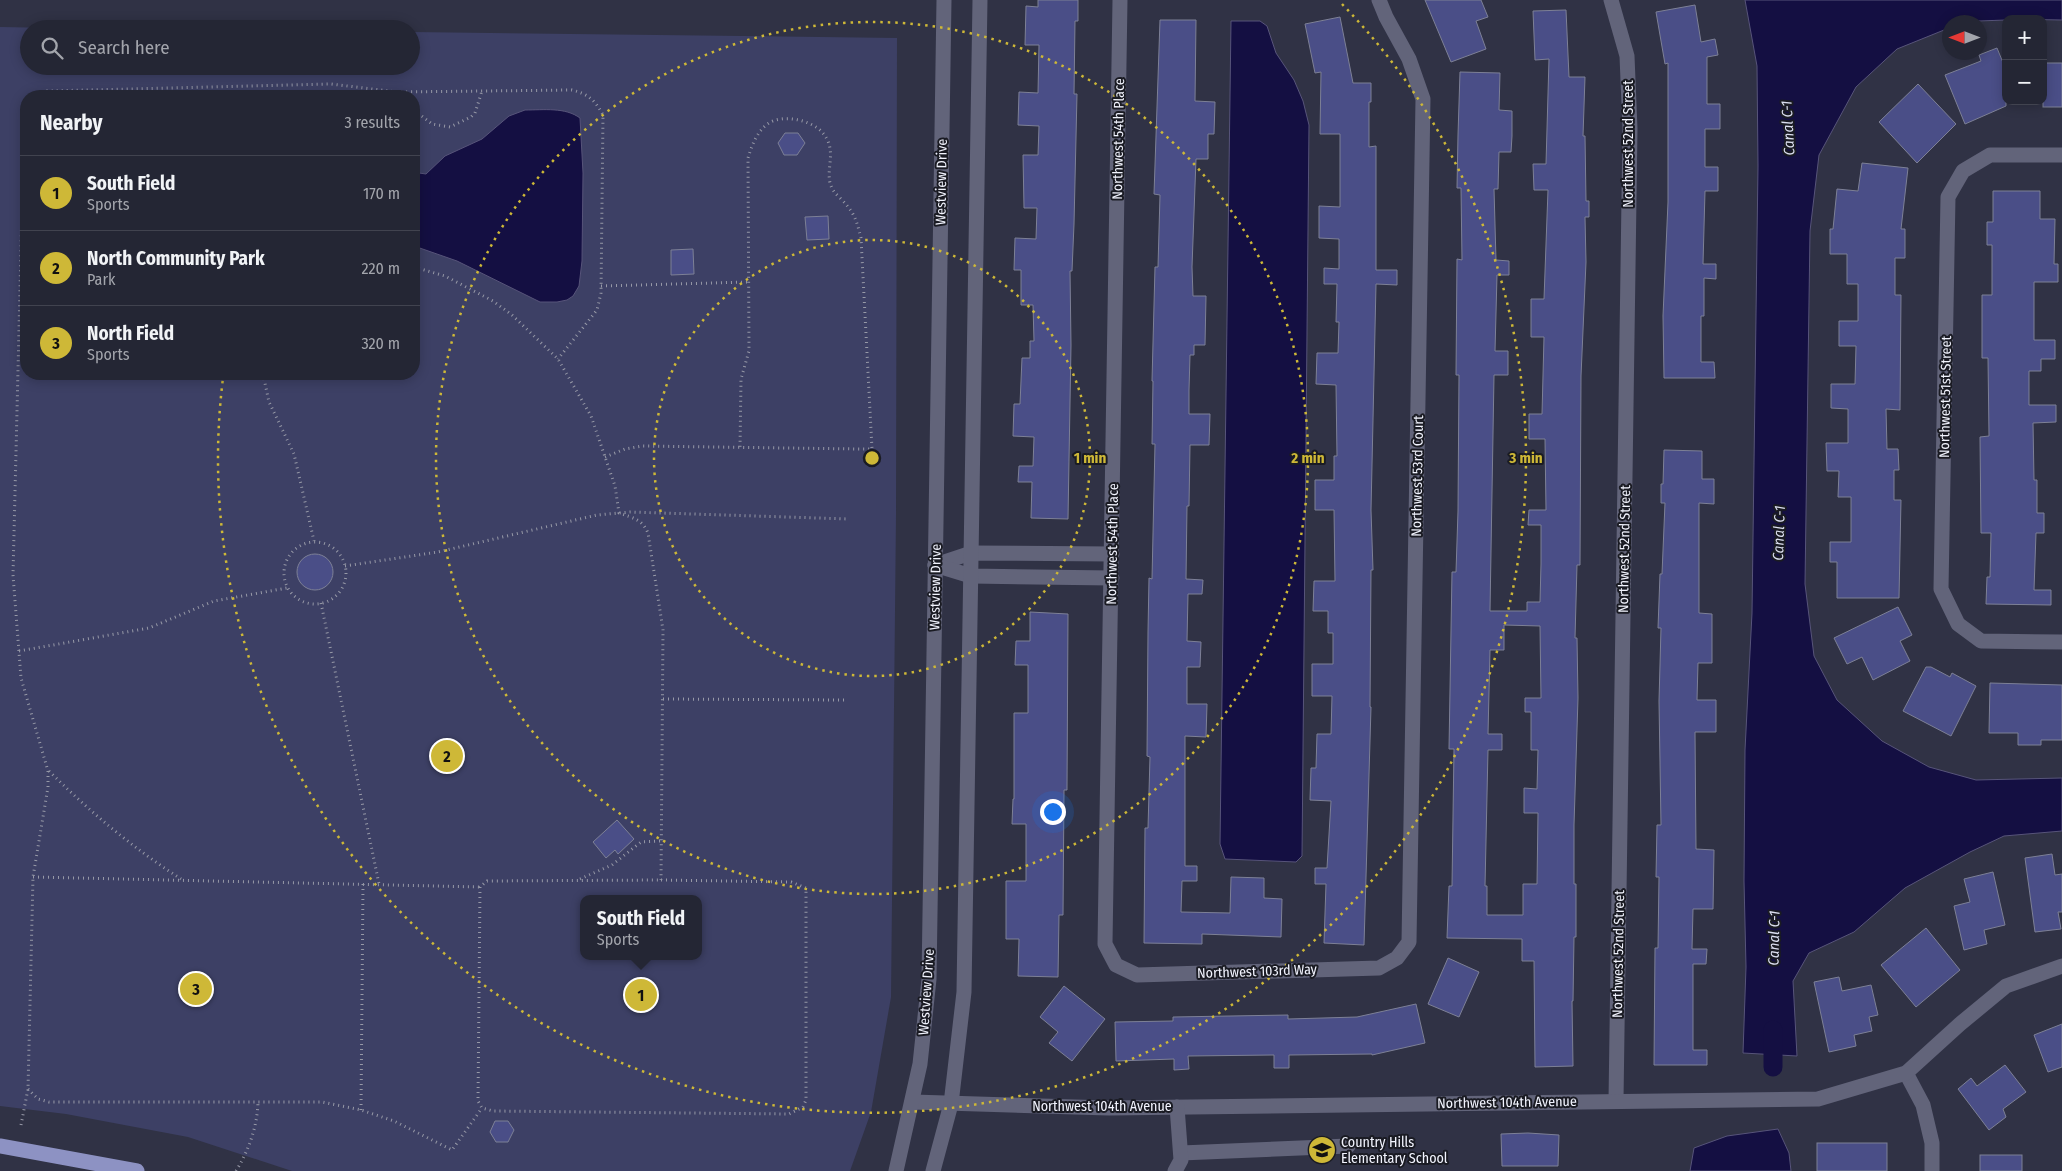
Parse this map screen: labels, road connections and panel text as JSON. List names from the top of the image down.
{
  "streets": {
    "street": [
      "Northwest 54th Place",
      "Northwest 52nd Street",
      "Westview Drive",
      "Northwest 51st Street",
      "Northwest 53rd Court",
      "Northwest 103rd Way",
      "Northwest 104th Avenue"
    ]
  },
  "crossings": [
    ["Northwest 54th Place", "Northwest 103rd Way"],
    ["Northwest 52nd Street", "Northwest 104th Avenue"],
    ["Westview Drive", "Northwest 104th Avenue"],
    ["Northwest 53rd Court", "Northwest 103rd Way"]
  ],
  "water": ["Canal C-1"],
  "places": {
    "school or university": ["Country Hills Elementary School"]
  },
  "north": "left",
  "page": {
    "map_buttons": ["+", "−"],
    "search": "Search here",
    "heading": ["Nearby", "3 results"],
    "list": [
      {
        "mark": "1",
        "name": "South Field",
        "note": "Sports",
        "value": "170 m"
      },
      {
        "mark": "2",
        "name": "North Community Park",
        "note": "Park",
        "value": "220 m"
      },
      {
        "mark": "3",
        "name": "North Field",
        "note": "Sports",
        "value": "320 m"
      }
    ],
    "pins": ["2", "3", "1"],
    "popup": ["South Field", "Sports"]
  },
  "rings": ["1 min", "2 min", "3 min"]
}
